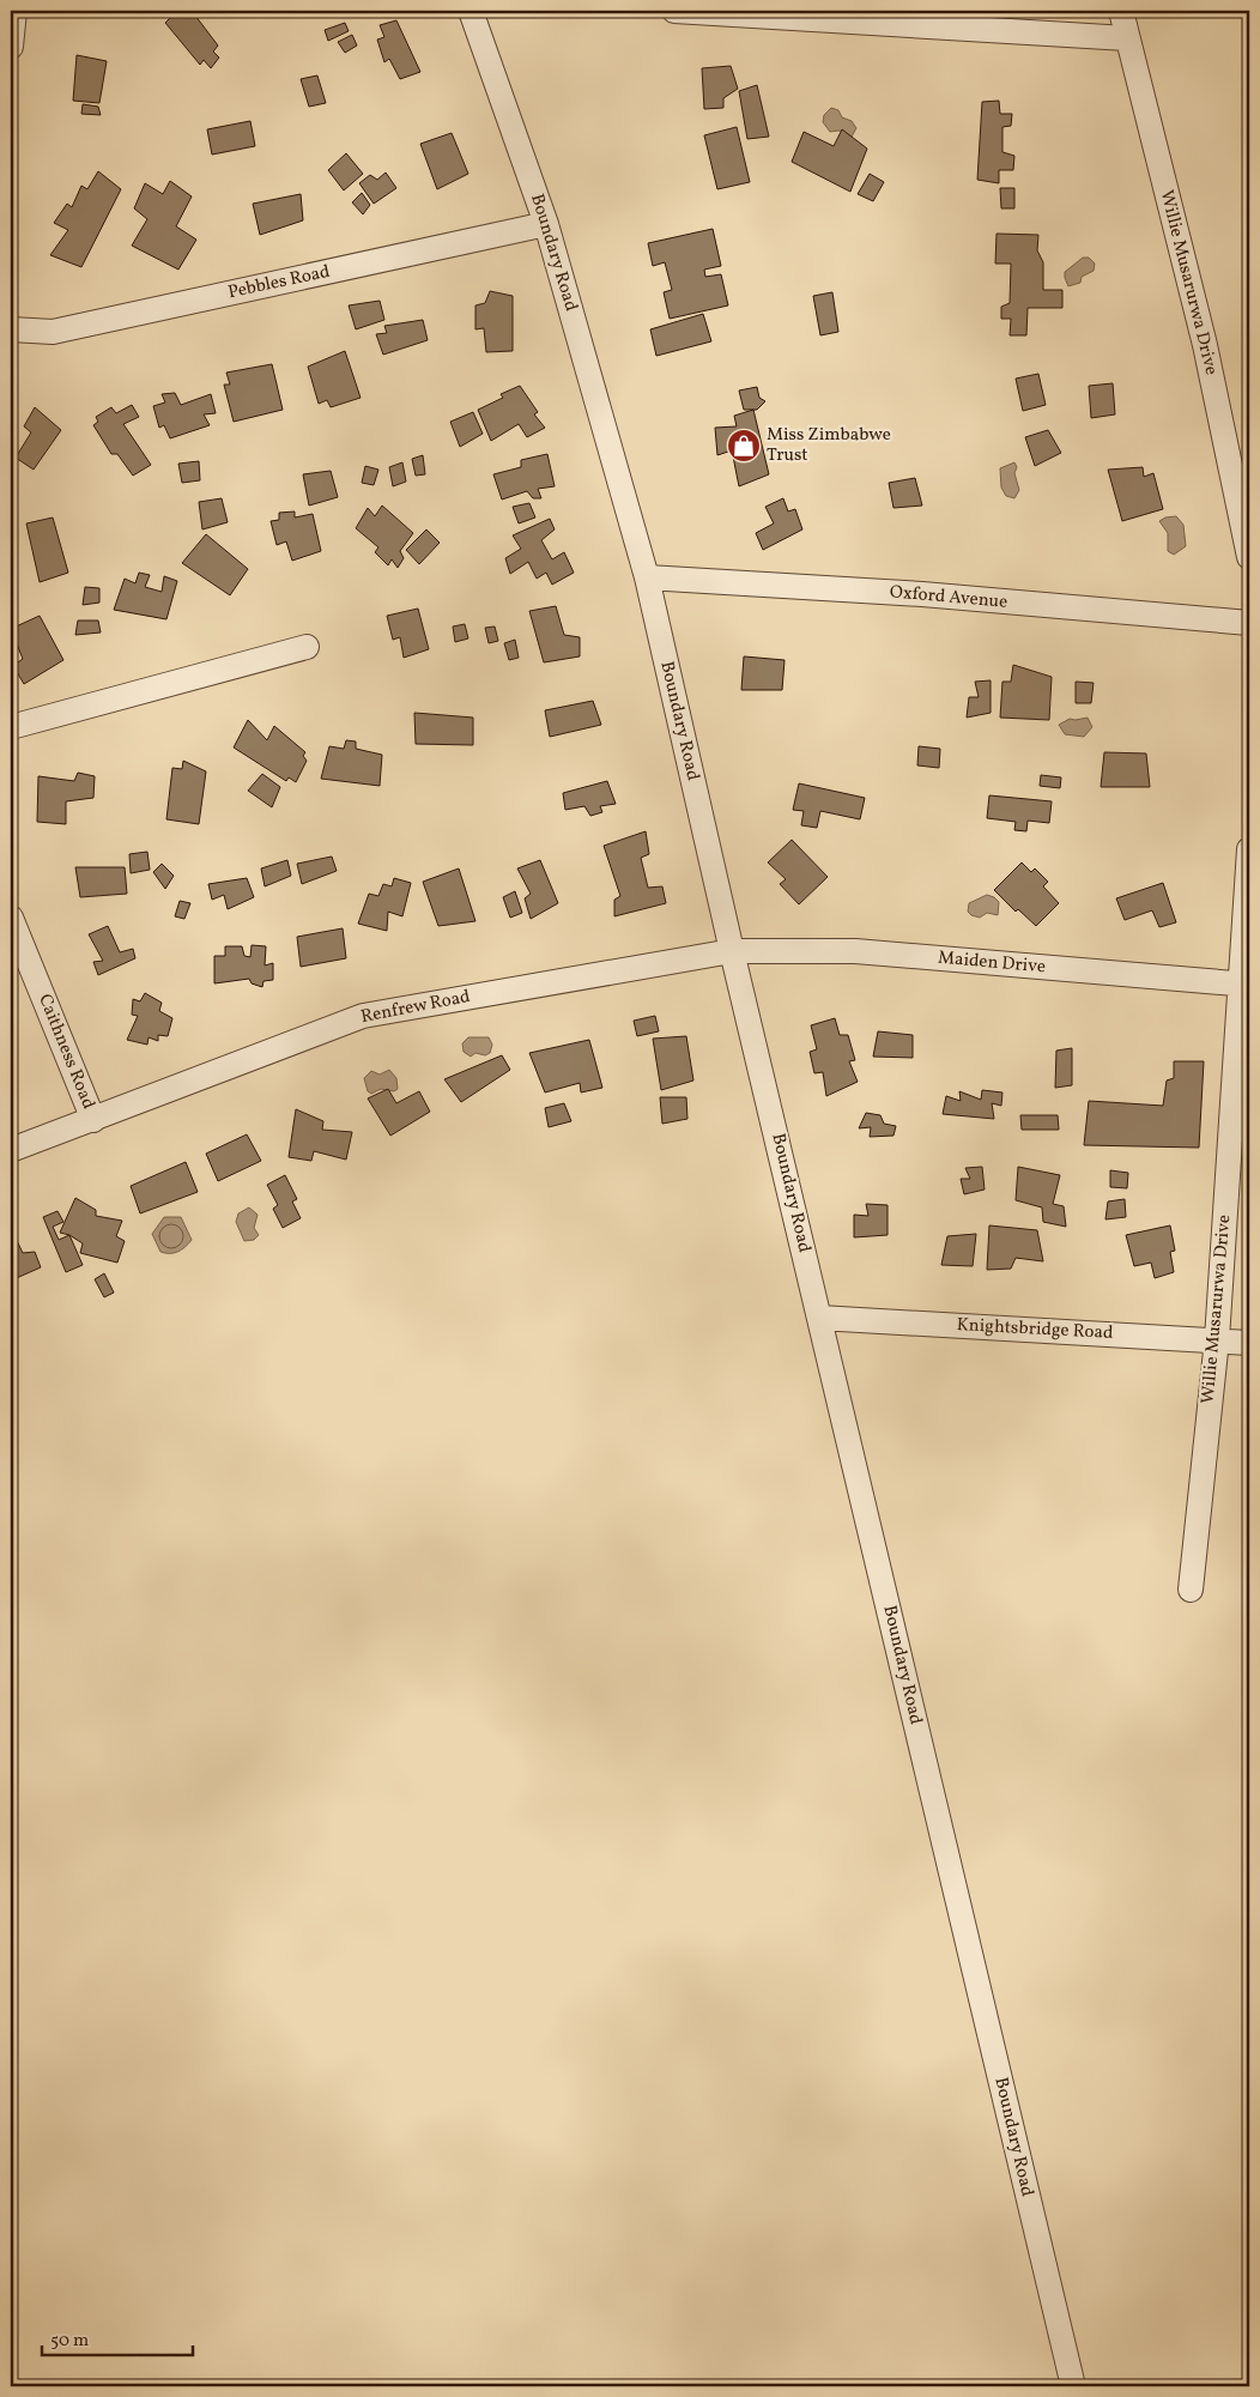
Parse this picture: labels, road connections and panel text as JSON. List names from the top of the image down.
{
  "streets": {
    "street": [
      "Boundary Road",
      "Pebbles Road",
      "Willie Musarurwa Drive",
      "Oxford Avenue",
      "Maiden Drive",
      "Renfrew Road",
      "Caithness Road",
      "Knightsbridge Road"
    ]
  },
  "crossings": [
    ["Boundary Road", "Pebbles Road"],
    ["Boundary Road", "Oxford Avenue"],
    ["Boundary Road", "Maiden Drive"],
    ["Boundary Road", "Renfrew Road"],
    ["Boundary Road", "Knightsbridge Road"],
    ["Willie Musarurwa Drive", "Maiden Drive"],
    ["Willie Musarurwa Drive", "Knightsbridge Road"],
    ["Maiden Drive", "Renfrew Road"],
    ["Renfrew Road", "Caithness Road"]
  ],
  "places": {
    "shop": ["Miss Zimbabwe Trust"]
  },
  "scale_bar": "50 m"
}
